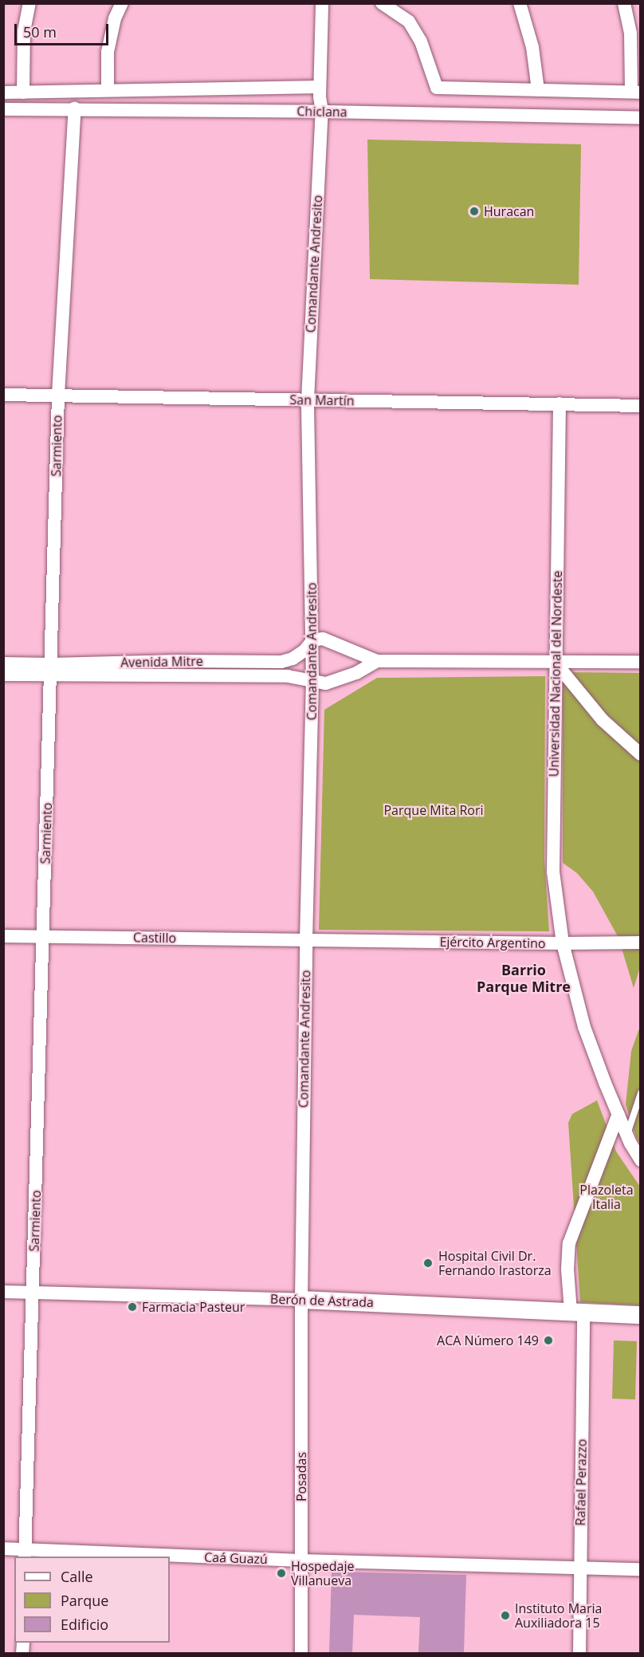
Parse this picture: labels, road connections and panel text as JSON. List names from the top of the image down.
{
  "streets": {
    "street": [
      "Chiclana",
      "Comandante Andresito",
      "San Martín",
      "Sarmiento",
      "Avenida Mitre",
      "Universidad Nacional del Nordeste",
      "Castillo",
      "Ejército Argentino",
      "Berón de Astrada",
      "Posadas",
      "Rafael Perazzo",
      "Caá Guazú"
    ]
  },
  "crossings": [
    ["Chiclana", "Comandante Andresito"],
    ["Chiclana", "Sarmiento"],
    ["Comandante Andresito", "San Martín"],
    ["Comandante Andresito", "Avenida Mitre"],
    ["Comandante Andresito", "Castillo"],
    ["Comandante Andresito", "Ejército Argentino"],
    ["Comandante Andresito", "Berón de Astrada"],
    ["Comandante Andresito", "Posadas"],
    ["San Martín", "Sarmiento"],
    ["San Martín", "Universidad Nacional del Nordeste"],
    ["Sarmiento", "Avenida Mitre"],
    ["Sarmiento", "Castillo"],
    ["Sarmiento", "Berón de Astrada"],
    ["Sarmiento", "Caá Guazú"],
    ["Universidad Nacional del Nordeste", "Ejército Argentino"],
    ["Castillo", "Ejército Argentino"],
    ["Ejército Argentino", "Rafael Perazzo"],
    ["Berón de Astrada", "Posadas"],
    ["Berón de Astrada", "Rafael Perazzo"],
    ["Posadas", "Caá Guazú"],
    ["Rafael Perazzo", "Caá Guazú"]
  ],
  "districts": ["Barrio Parque Mitre"],
  "parks": ["Parque Mita Rori", "Plazoleta Italia"],
  "places": [
    "Huracan",
    "Hospital Civil Dr. Fernando Irastorza",
    "Farmacia Pasteur",
    "ACA Número 149",
    "Hospedaje Villanueva",
    "Instituto Maria Auxiliadora 15"
  ],
  "legend": ["Calle", "Parque", "Edificio"],
  "scale_bar": "50 m"
}
